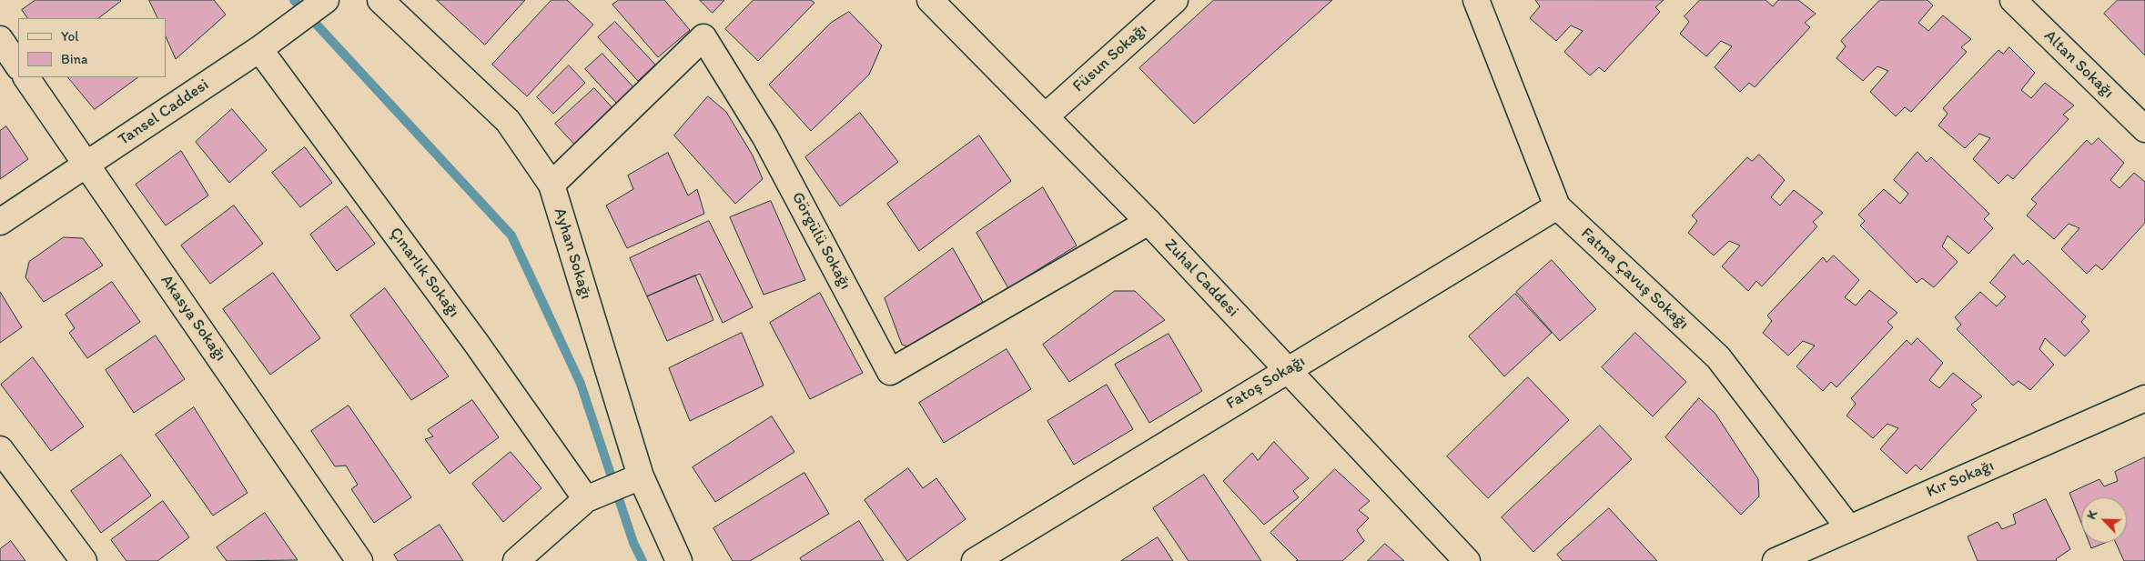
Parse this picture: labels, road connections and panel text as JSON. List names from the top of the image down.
{
  "streets": {
    "street": [
      "Füsun Sokağı",
      "Altan Sokağı",
      "Tansel Caddesi",
      "Görgülü Sokağı",
      "Ayhan Sokağı",
      "Çınarlık Sokağı",
      "Zuhal Caddesi",
      "Fatma Çavuş Sokağı",
      "Akasya Sokağı",
      "Fatoş Sokağı",
      "Kır Sokağı"
    ]
  },
  "crossings": [
    ["Füsun Sokağı", "Zuhal Caddesi"],
    ["Tansel Caddesi", "Çınarlık Sokağı"],
    ["Tansel Caddesi", "Akasya Sokağı"],
    ["Görgülü Sokağı", "Ayhan Sokağı"],
    ["Görgülü Sokağı", "Zuhal Caddesi"],
    ["Zuhal Caddesi", "Fatoş Sokağı"],
    ["Fatma Çavuş Sokağı", "Fatoş Sokağı"],
    ["Fatma Çavuş Sokağı", "Kır Sokağı"]
  ],
  "legend": ["Yol", "Bina"],
  "north": "top left"
}
